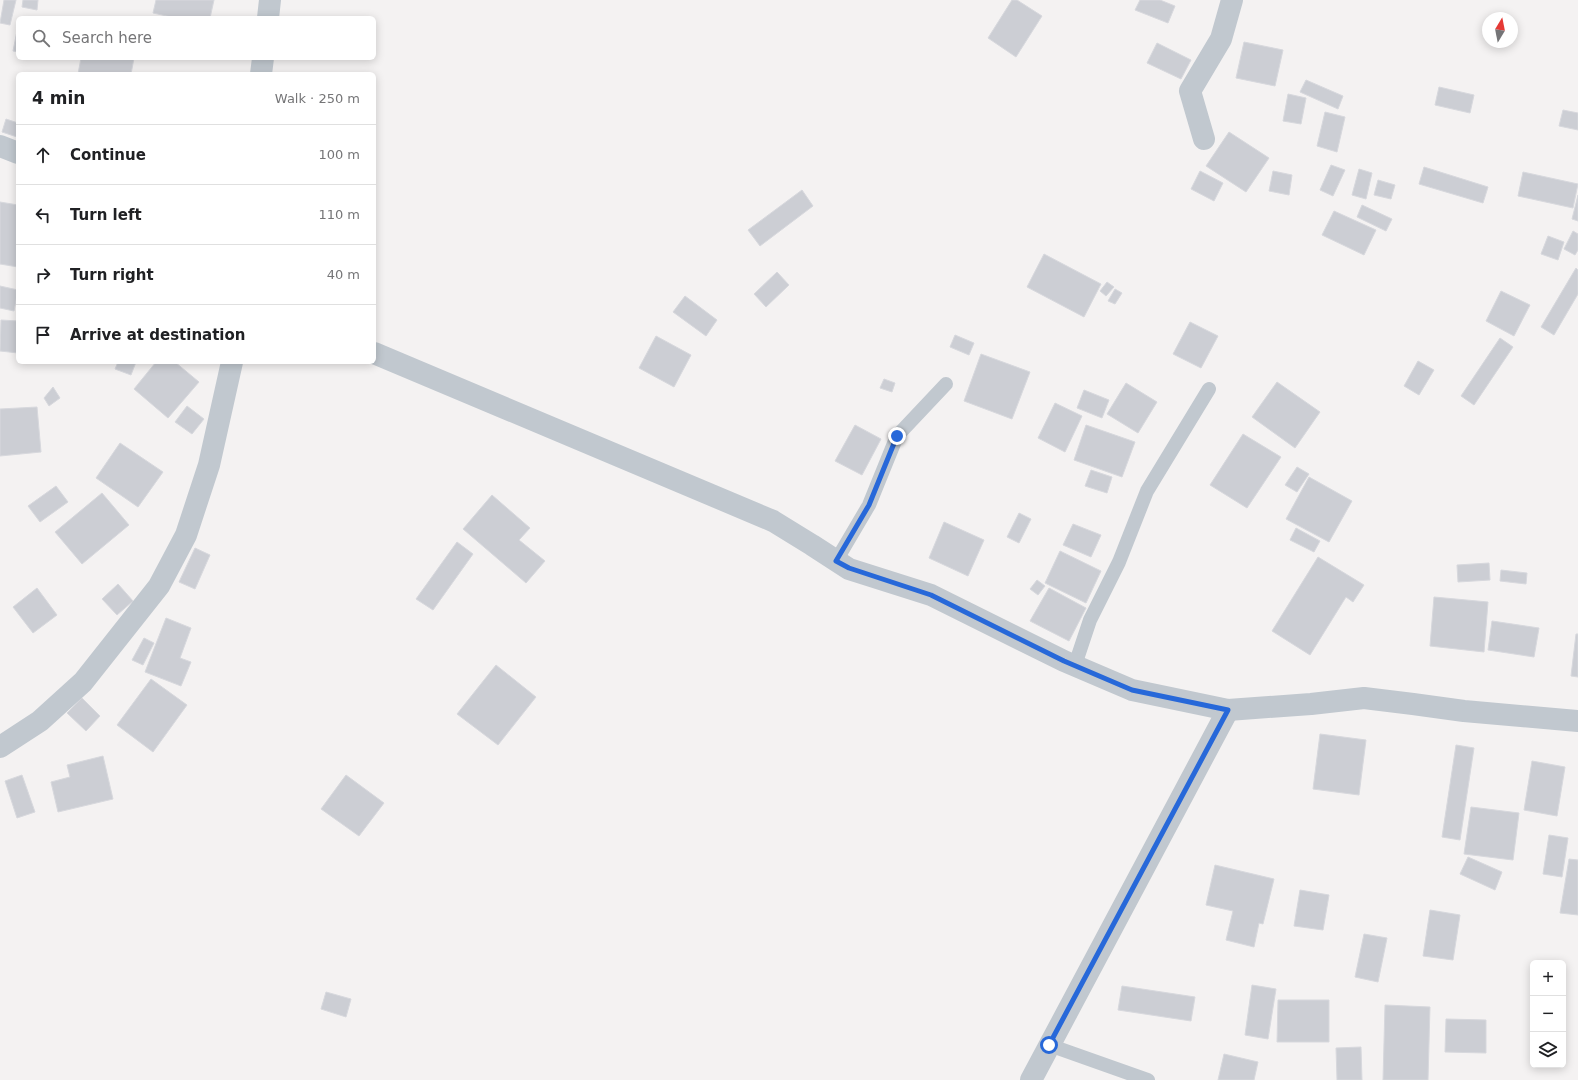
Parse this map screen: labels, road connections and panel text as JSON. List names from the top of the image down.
{
  "north": "top",
  "page": {
    "search": "Search here",
    "heading": ["4 min", "Walk · 250 m"],
    "list": [
      ["Continue", "100 m"],
      ["Turn left", "110 m"],
      ["Turn right", "40 m"],
      "Arrive at destination"
    ],
    "map_buttons": ["+", "−"]
  }
}
